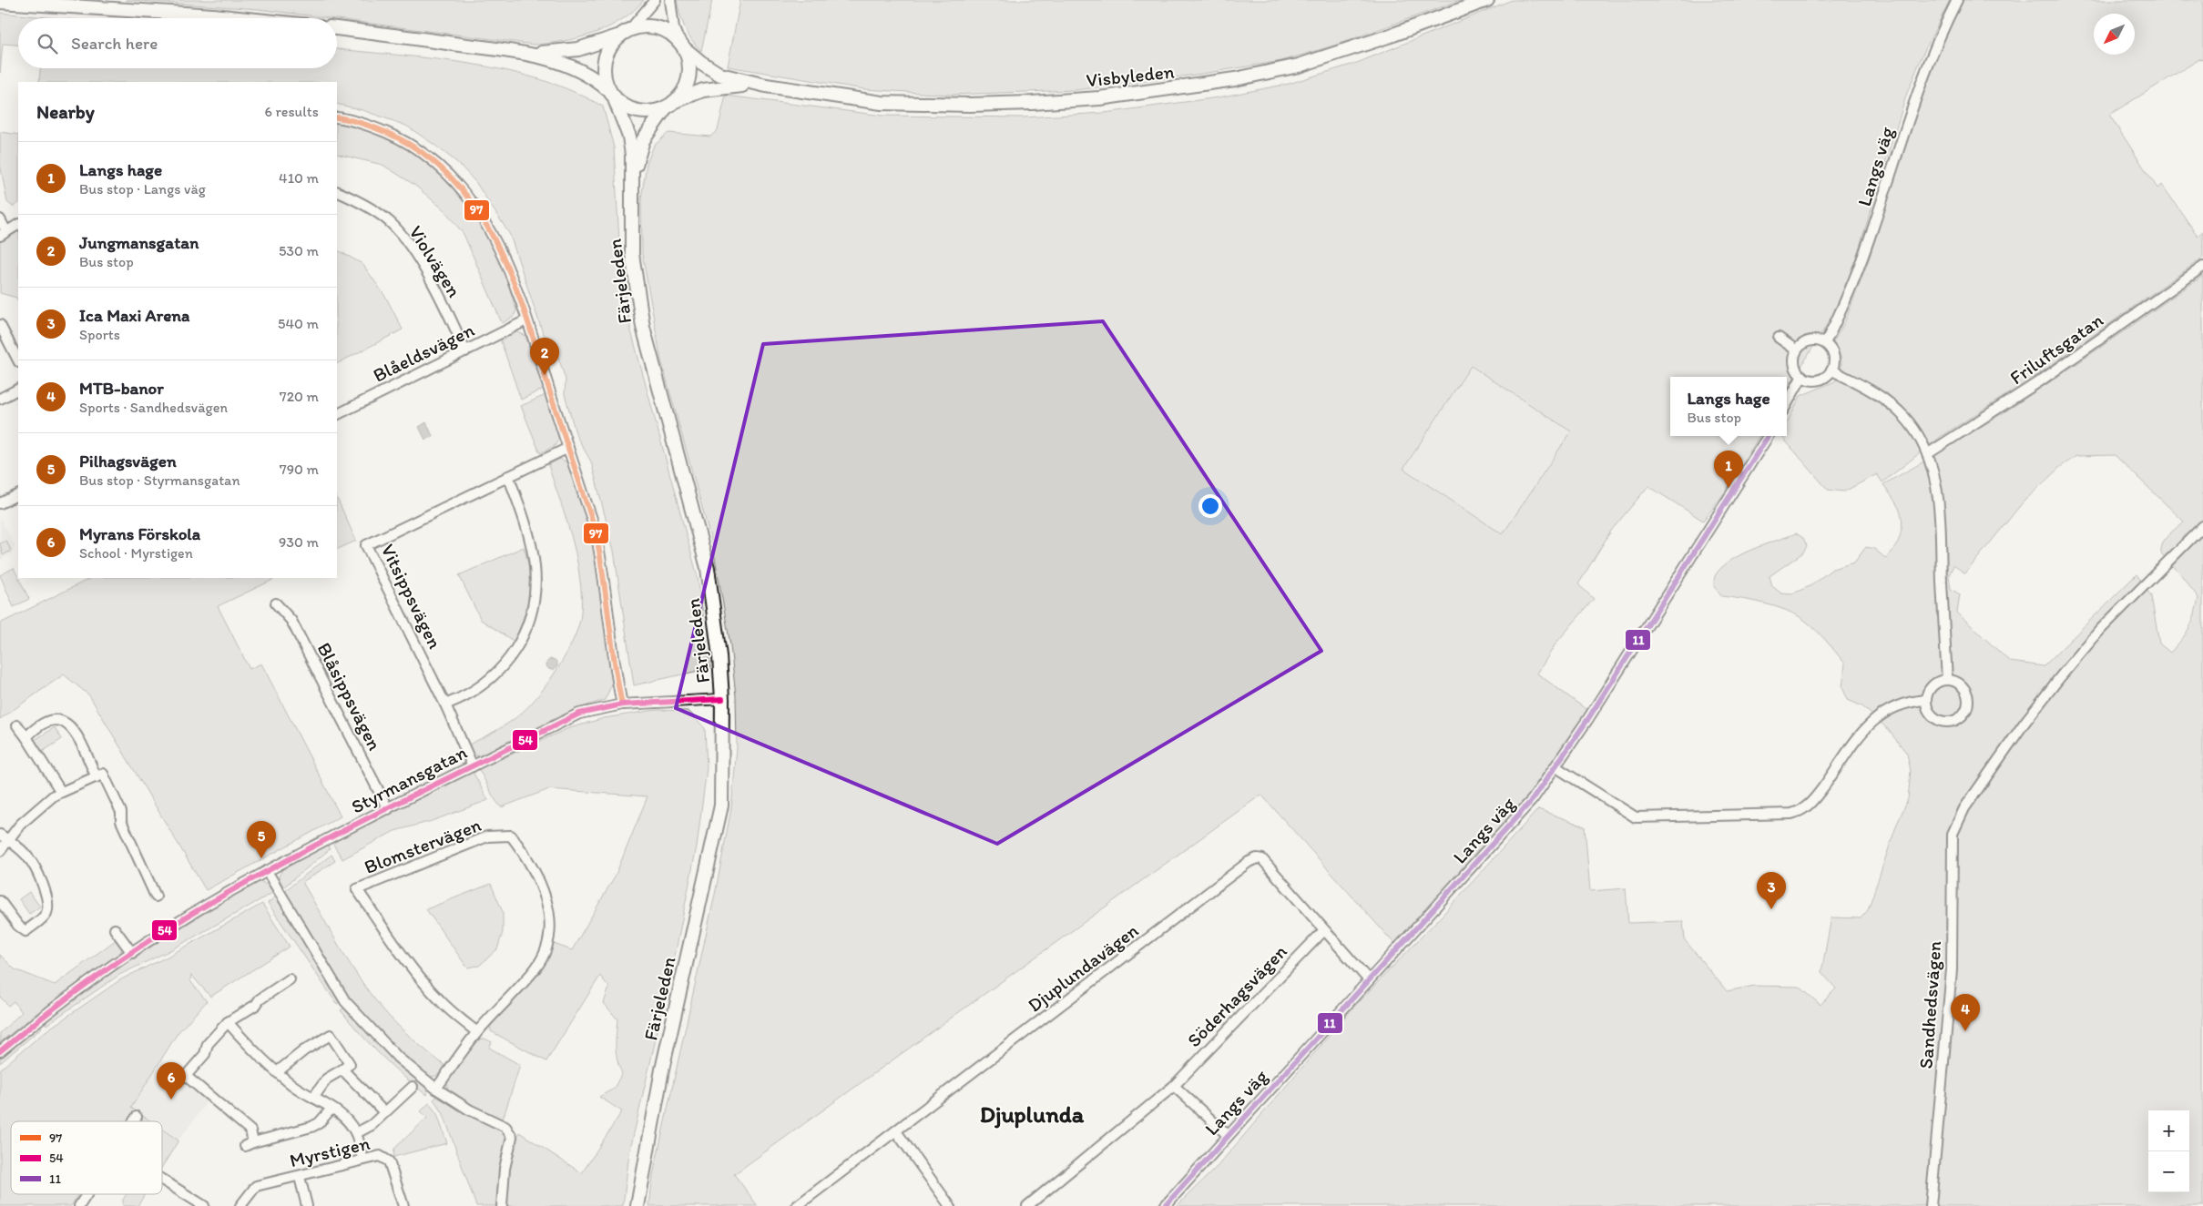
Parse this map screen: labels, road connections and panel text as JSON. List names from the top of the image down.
{
  "streets": {
    "main road": ["Visbyleden", "Färjeleden"],
    "street": [
      "Langs väg",
      "Violvägen",
      "Friluftsgatan",
      "Blåeldsvägen",
      "Vitsippsvägen",
      "Blåsippsvägen",
      "Styrmansgatan",
      "Blomstervägen",
      "Djuplundavägen",
      "Söderhagsvägen",
      "Sandhedsvägen",
      "Myrstigen"
    ]
  },
  "crossings": [
    ["Visbyleden", "Färjeleden"],
    ["Langs väg", "Djuplundavägen"],
    ["Violvägen", "Blåeldsvägen"],
    ["Färjeleden", "Styrmansgatan"],
    ["Vitsippsvägen", "Styrmansgatan"],
    ["Blåsippsvägen", "Styrmansgatan"],
    ["Djuplundavägen", "Söderhagsvägen"]
  ],
  "districts": ["Djuplunda"],
  "lines": ["transit line 97", "transit line 11", "transit line 54"],
  "legend": ["97", "54", "11"],
  "north": "bottom left",
  "page": {
    "search": "Search here",
    "heading": ["Nearby", "6 results"],
    "list": [
      {
        "mark": "1",
        "name": "Langs hage",
        "note": "Bus stop · Langs väg",
        "value": "410 m"
      },
      {
        "mark": "2",
        "name": "Jungmansgatan",
        "note": "Bus stop",
        "value": "530 m"
      },
      {
        "mark": "3",
        "name": "Ica Maxi Arena",
        "note": "Sports",
        "value": "540 m"
      },
      {
        "mark": "4",
        "name": "MTB-banor",
        "note": "Sports · Sandhedsvägen",
        "value": "720 m"
      },
      {
        "mark": "5",
        "name": "Pilhagsvägen",
        "note": "Bus stop · Styrmansgatan",
        "value": "790 m"
      },
      {
        "mark": "6",
        "name": "Myrans Förskola",
        "note": "School · Myrstigen",
        "value": "930 m"
      }
    ],
    "pins": [
      "2",
      "1",
      "5",
      "3",
      "4",
      "6"
    ],
    "popup": ["Langs hage", "Bus stop"],
    "map_buttons": ["+", "−"]
  }
}
